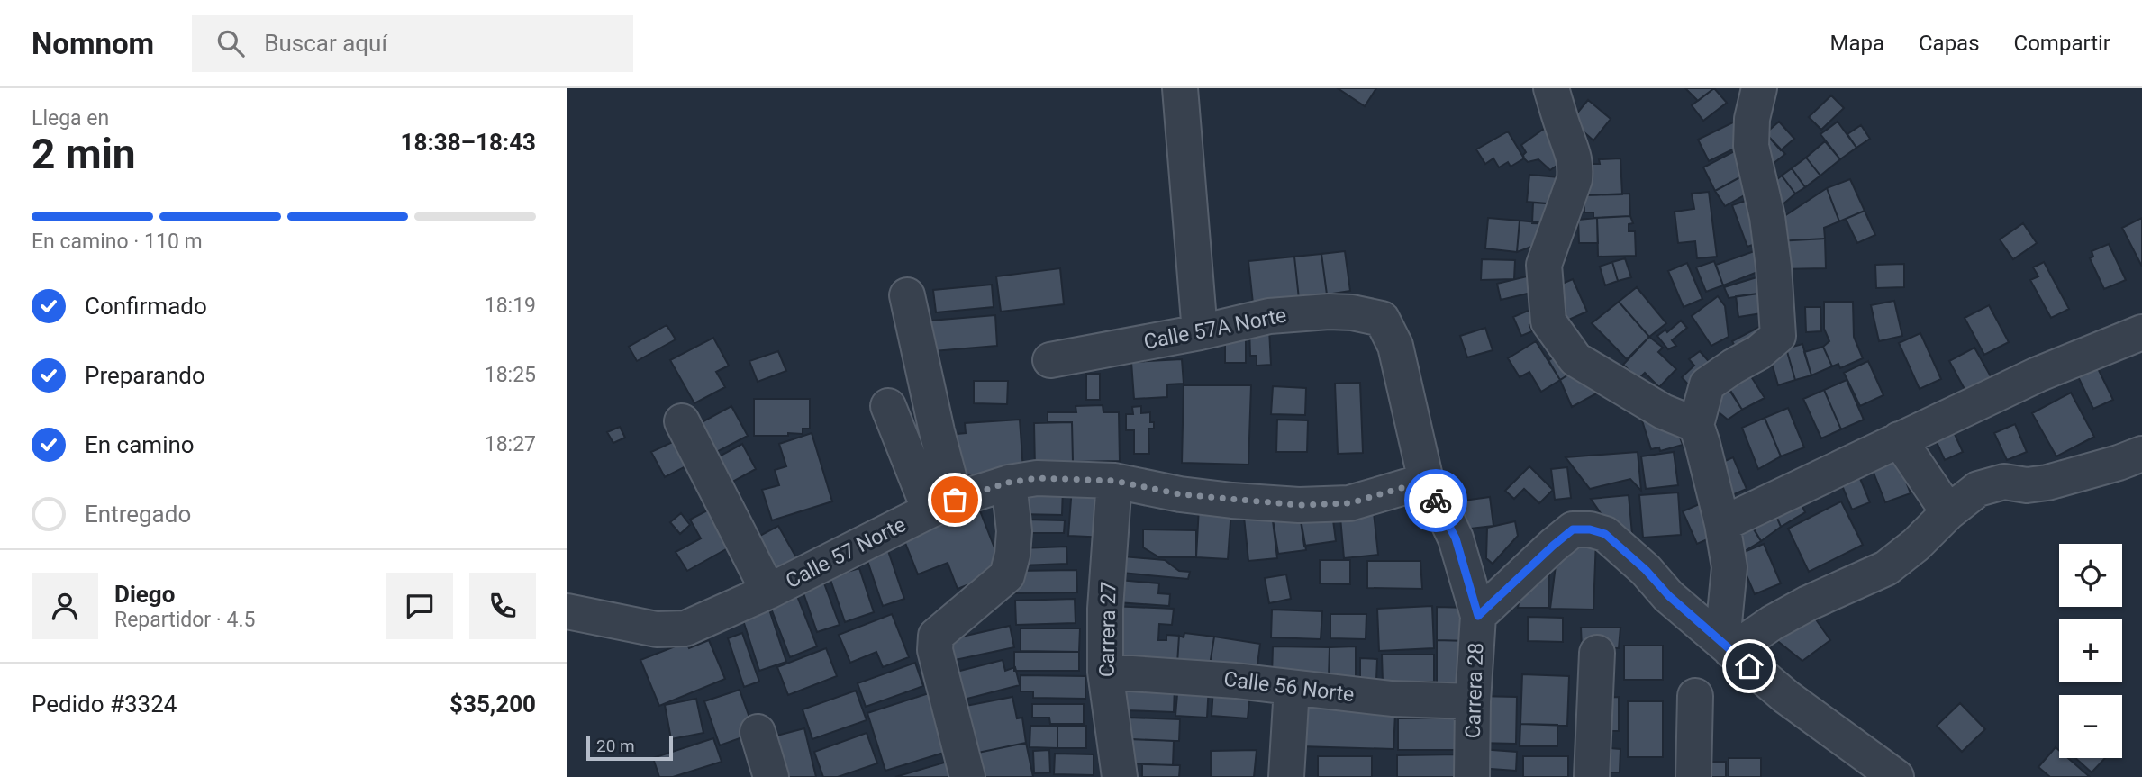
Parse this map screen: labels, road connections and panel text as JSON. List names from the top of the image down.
{
  "streets": {
    "street": [
      "Calle 57A Norte",
      "Calle 57 Norte",
      "Carrera 27",
      "Calle 56 Norte",
      "Carrera 28"
    ]
  },
  "crossings": [
    ["Calle 57A Norte", "Carrera 28"],
    ["Calle 57 Norte", "Carrera 27"],
    ["Calle 57 Norte", "Carrera 28"],
    ["Carrera 27", "Calle 56 Norte"],
    ["Calle 56 Norte", "Carrera 28"]
  ],
  "scale_bar": "20 m",
  "page": {
    "header": "Nomnom",
    "search": "Buscar aquí",
    "nav": ["Mapa", "Capas", "Compartir"],
    "heading": ["2 min", "Llega en", "18:38–18:43"],
    "panel": [
      "Diego",
      "Repartidor · 4.5",
      "Pedido #3324",
      "$35,200"
    ],
    "bar": "En camino · 110 m",
    "list": [
      ["Confirmado", "18:19"],
      ["Preparando", "18:25"],
      ["En camino", "18:27"],
      "Entregado"
    ],
    "map_buttons": ["+", "−"],
    "scale": "20 m"
  }
}
